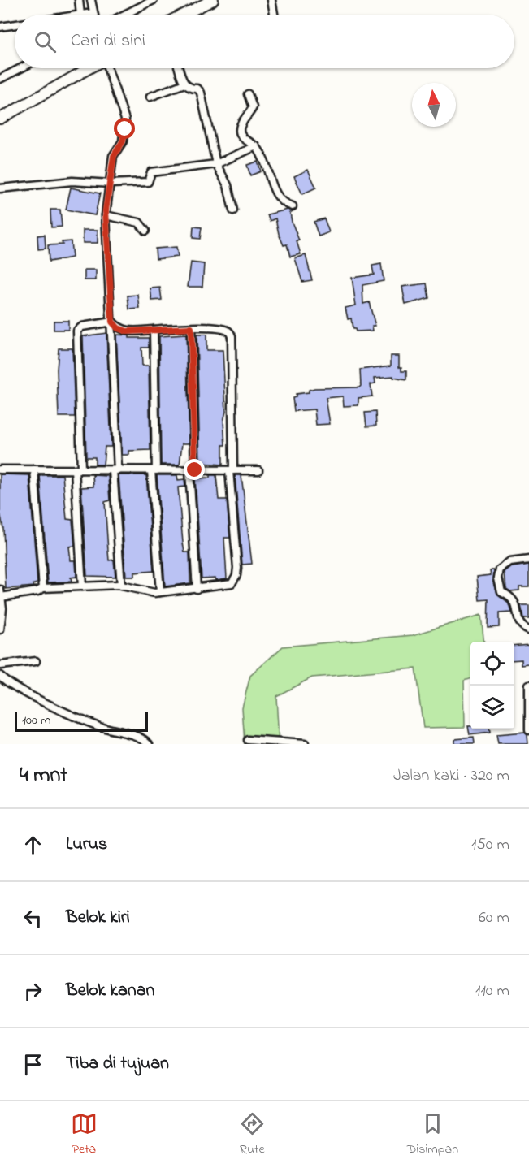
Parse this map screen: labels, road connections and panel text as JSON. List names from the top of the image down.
{
  "scale_bar": "100 m",
  "north": "top",
  "page": {
    "search": "Cari di sini",
    "scale": "100 m",
    "heading": ["4 mnt", "Jalan kaki · 320 m"],
    "list": [
      ["Lurus", "150 m"],
      ["Belok kiri", "60 m"],
      ["Belok kanan", "110 m"],
      "Tiba di tujuan"
    ],
    "nav": ["Peta", "Rute", "Disimpan"]
  }
}
